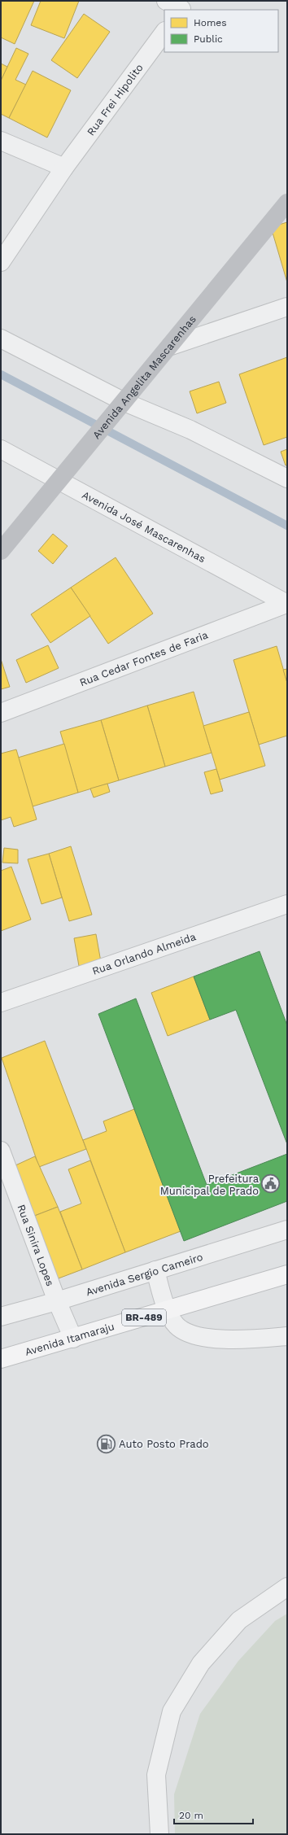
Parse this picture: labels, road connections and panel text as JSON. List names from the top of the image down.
{
  "streets": {
    "main road": ["BR-489", "Avenida Itamaraju"],
    "street": [
      "Rua Frei Hipolito",
      "Avenida Angelita Mascarenhas",
      "Avenida José Mascarenhas",
      "Rua Cedar Fontes de Faria",
      "Rua Orlando Almeida",
      "Rua Sinira Lopes",
      "Avenida Sergio Cameiro"
    ]
  },
  "crossings": [
    ["Avenida Angelita Mascarenhas", "Avenida José Mascarenhas"],
    ["Avenida José Mascarenhas", "Rua Cedar Fontes de Faria"],
    ["Rua Sinira Lopes", "Avenida Sergio Cameiro"],
    ["Rua Sinira Lopes", "Avenida Itamaraju"]
  ],
  "places": {
    "public building": ["Prefeitura Municipal de Prado"],
    "fuel station": ["Auto Posto Prado"]
  },
  "legend": ["Homes", "Public"],
  "scale_bar": "20 m"
}
